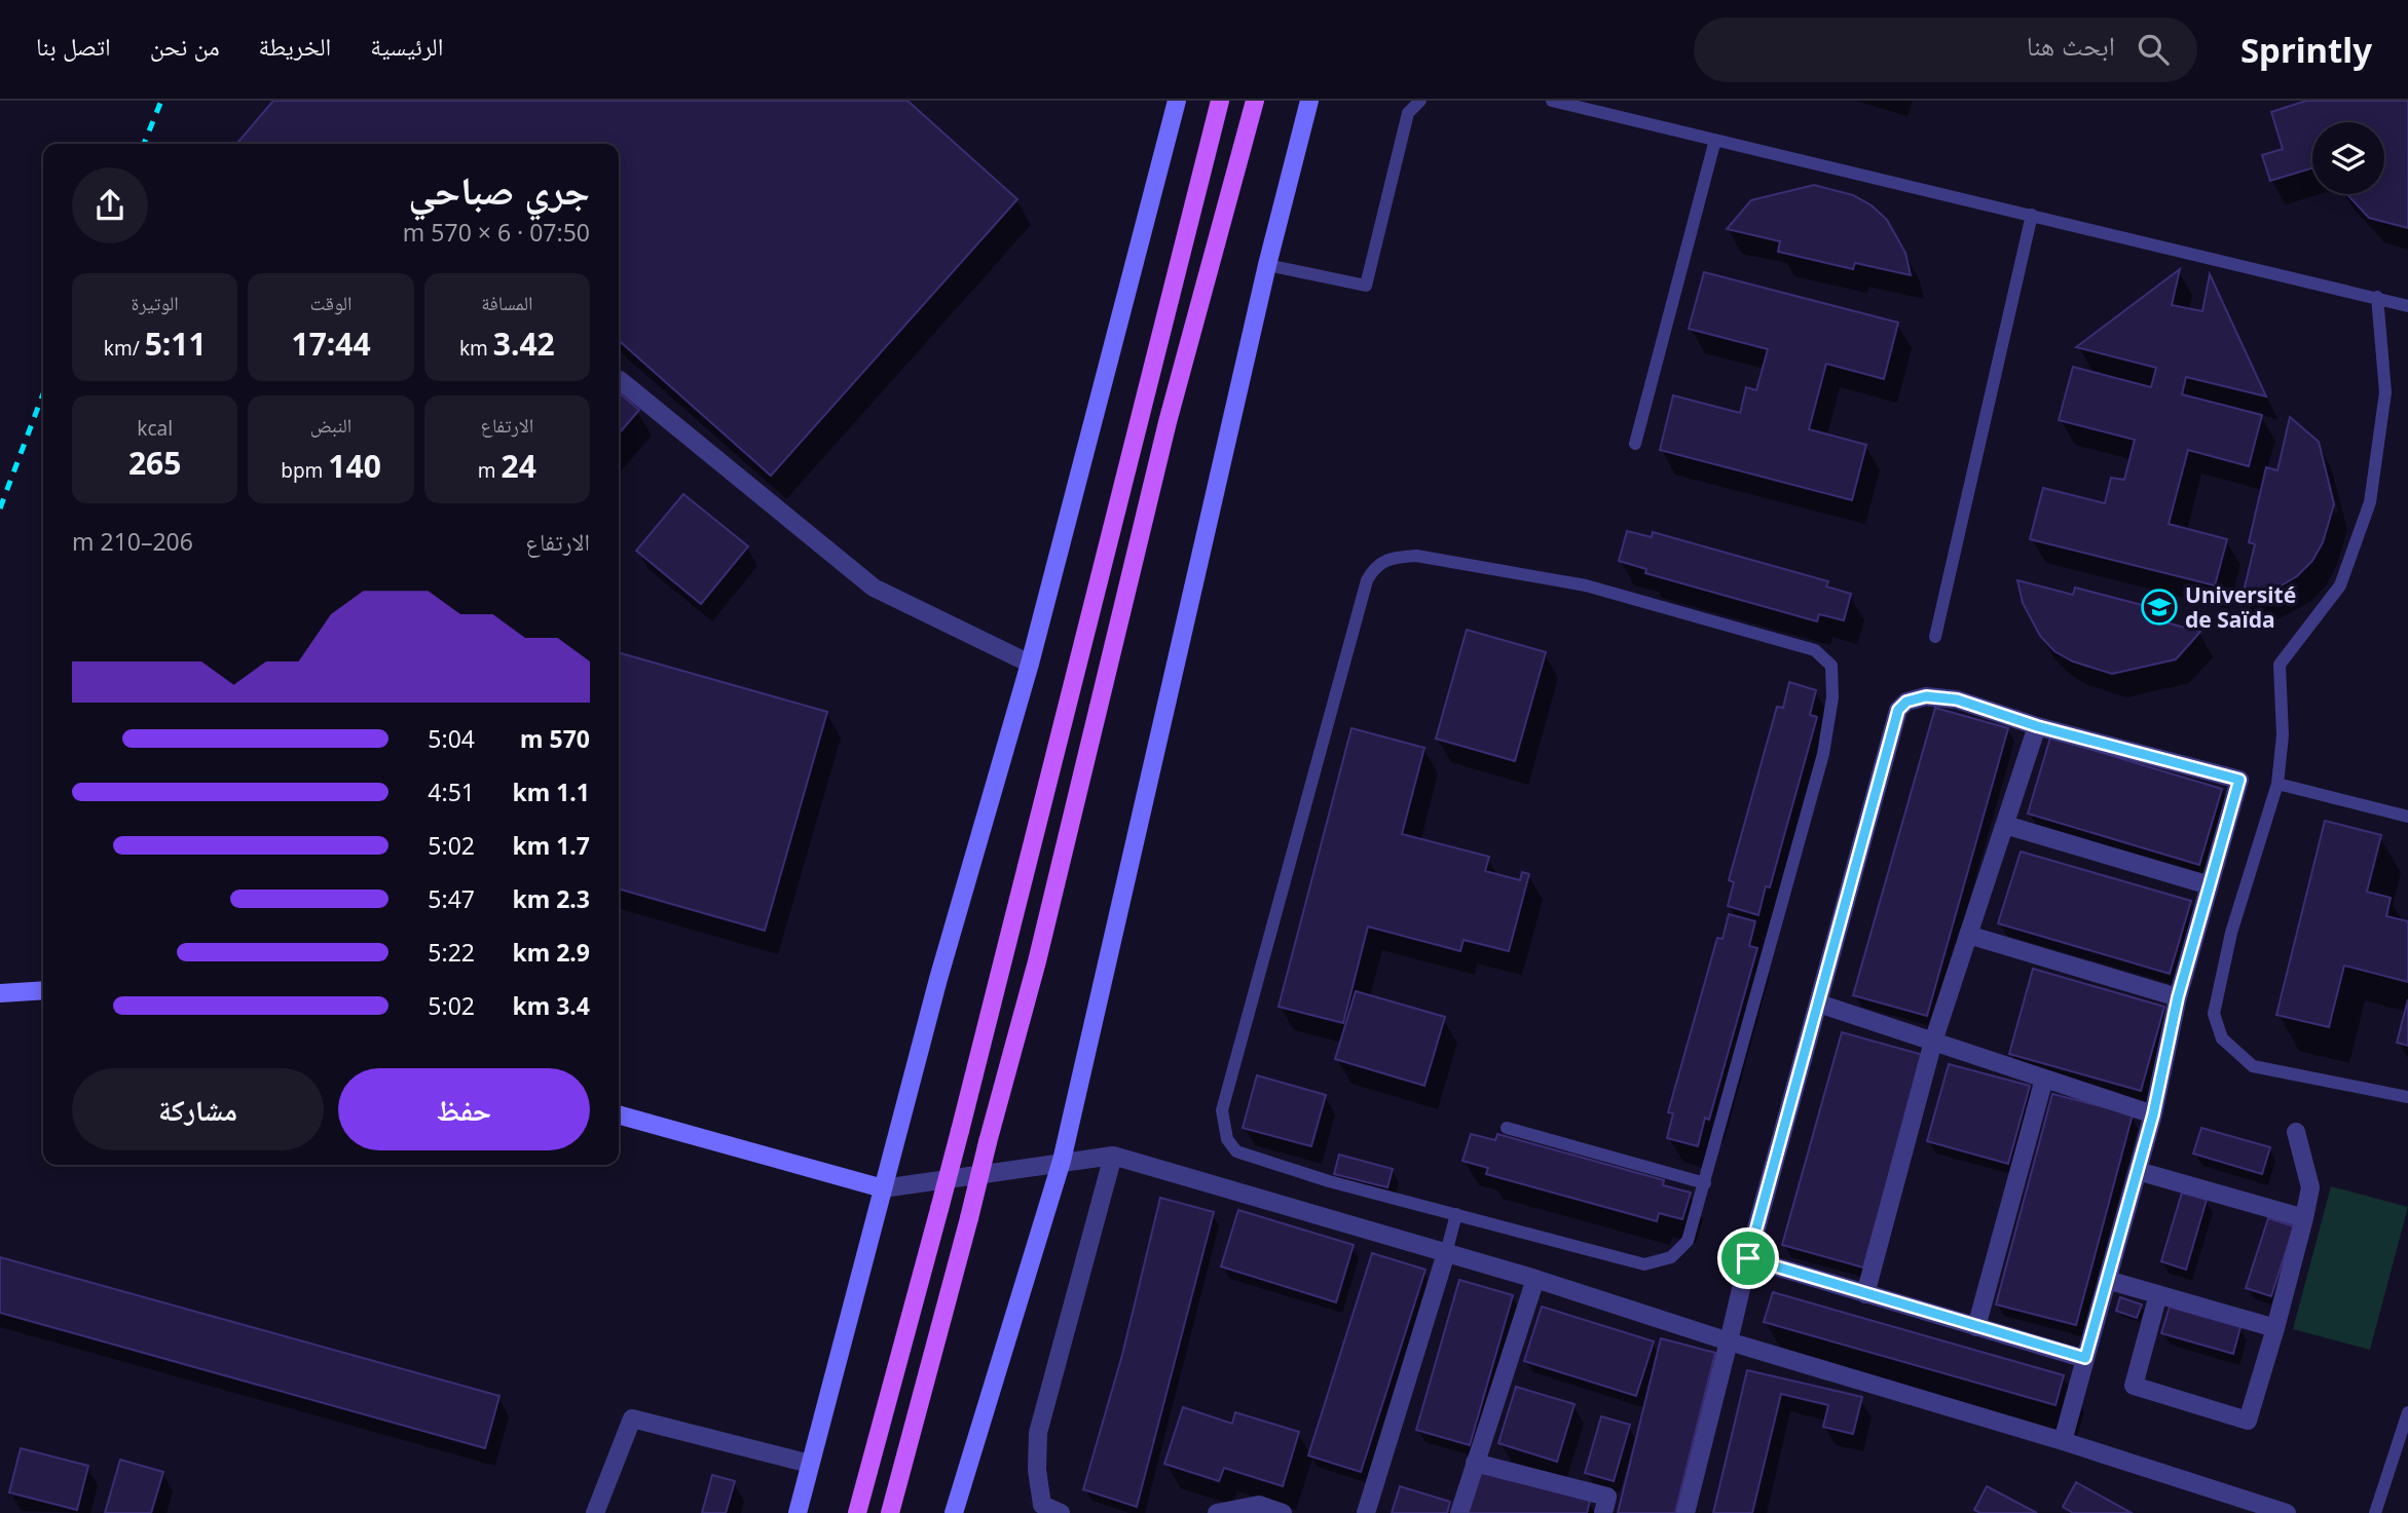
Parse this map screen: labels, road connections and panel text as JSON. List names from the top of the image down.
{
  "places": {
    "school or university": ["Université de Saïda"]
  },
  "page": {
    "header": "Sprintly",
    "search": "ابحث هنا",
    "nav": [
      "الرئيسية",
      "الخريطة",
      "من نحن",
      "اتصل بنا"
    ],
    "heading": ["جري صباحي", "07:50 · 6 × 570 m"],
    "stats": [
      ["المسافة", "3.42 km"],
      ["الوقت", "17:44"],
      ["الوتيرة", "5:11 /km"],
      ["الارتفاع", "24 m"],
      ["النبض", "140 bpm"],
      ["kcal", "265"]
    ],
    "chart": ["الارتفاع", "206–210 m"],
    "list": [
      {
        "name": "570 m",
        "note": "5:04"
      },
      {
        "name": "1.1 km",
        "note": "4:51"
      },
      {
        "name": "1.7 km",
        "note": "5:02"
      },
      {
        "name": "2.3 km",
        "note": "5:47"
      },
      {
        "name": "2.9 km",
        "note": "5:22"
      },
      {
        "name": "3.4 km",
        "note": "5:02"
      }
    ],
    "buttons": ["حفظ", "مشاركة"]
  }
}
